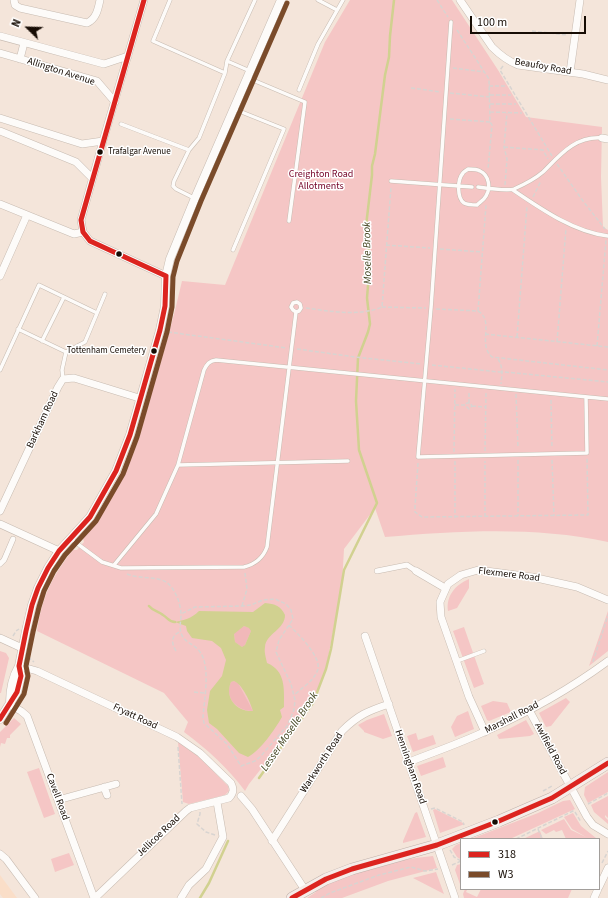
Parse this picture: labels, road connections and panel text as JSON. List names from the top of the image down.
{
  "streets": {
    "street": [
      "Beaufoy Road",
      "Allington Avenue",
      "Barkham Road",
      "Flexmere Road",
      "Fryatt Road",
      "Marshall Road",
      "Awlfield Road",
      "Warkworth Road",
      "Henningham Road",
      "Cavell Road",
      "Jellicoe Road"
    ]
  },
  "crossings": [
    ["Fryatt Road", "Jellicoe Road"],
    ["Marshall Road", "Awlfield Road"],
    ["Marshall Road", "Henningham Road"],
    ["Warkworth Road", "Henningham Road"],
    ["Cavell Road", "Jellicoe Road"]
  ],
  "water": ["Moselle Brook", "Lesser Moselle Brook"],
  "parks": ["Creighton Road Allotments"],
  "places": ["Trafalgar Avenue", "Tottenham Cemetery"],
  "lines": ["transit line 318", "transit line W3"],
  "legend": ["318", "W3"],
  "scale_bar": "100 m",
  "north": "top left"
}
